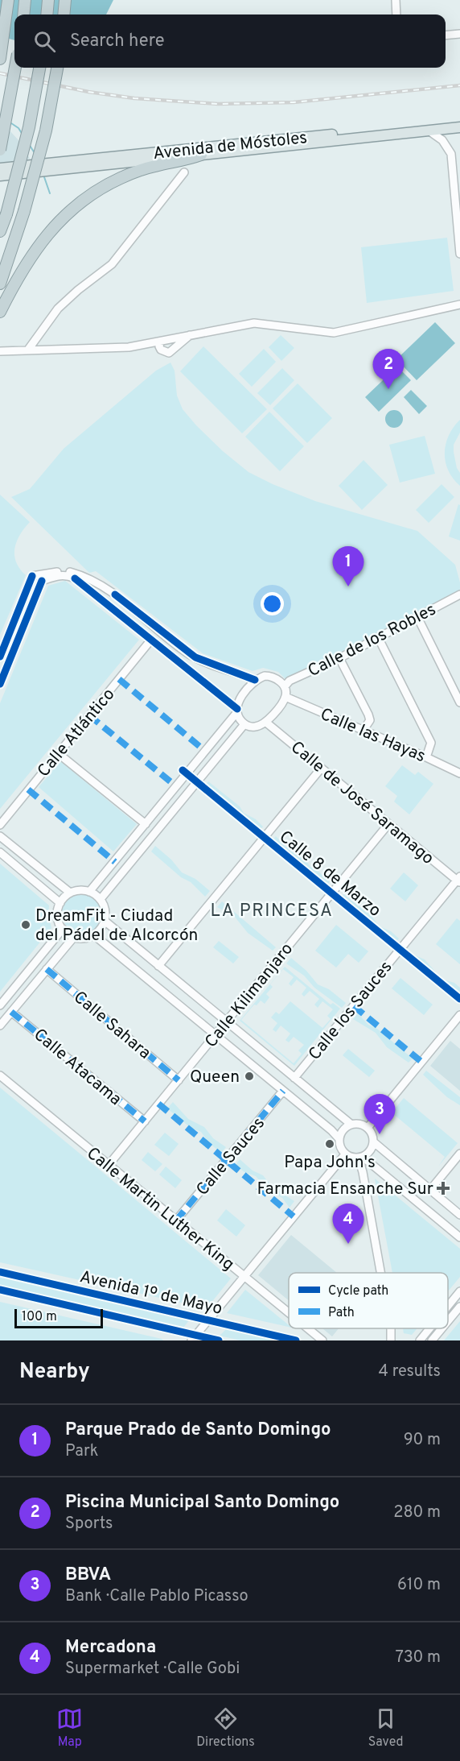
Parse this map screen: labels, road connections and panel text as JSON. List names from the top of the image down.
{
  "streets": {
    "main road": ["Avenida de Móstoles"],
    "street": [
      "Calle de los Robles",
      "Calle Atlántico",
      "Calle las Hayas",
      "Calle de José Saramago",
      "Calle Kilimanjaro",
      "Calle los Sauces",
      "Calle Sahara",
      "Calle Atacama",
      "Calle Sauces",
      "Calle Martin Luther King",
      "Avenida 1º de Mayo"
    ],
    "cycle path": ["Calle 8 de Marzo"]
  },
  "crossings": [
    ["Calle de los Robles", "Calle las Hayas"],
    ["Calle de los Robles", "Calle de José Saramago"],
    ["Calle las Hayas", "Calle de José Saramago"],
    ["Calle de José Saramago", "Calle Kilimanjaro"],
    ["Calle de José Saramago", "Calle los Sauces"],
    ["Calle Kilimanjaro", "Calle Sahara"],
    ["Calle Kilimanjaro", "Calle Atacama"],
    ["Calle Kilimanjaro", "Calle Martin Luther King"],
    ["Calle Sauces", "Calle Martin Luther King"]
  ],
  "districts": ["LA PRINCESA"],
  "places": {
    "other": ["DreamFit - Ciudad del Pádel de Alcorcón", "Queen", "Papa John's"],
    "health": ["Farmacia Ensanche Sur"]
  },
  "legend": ["Cycle path", "Path"],
  "scale_bar": "100 m",
  "page": {
    "search": "Search here",
    "pins": [
      "2",
      "1",
      "3",
      "4"
    ],
    "scale": "100 m",
    "heading": ["Nearby", "4 results"],
    "list": [
      {
        "mark": "1",
        "name": "Parque Prado de Santo Domingo",
        "note": "Park",
        "value": "90 m"
      },
      {
        "mark": "2",
        "name": "Piscina Municipal Santo Domingo",
        "note": "Sports",
        "value": "280 m"
      },
      {
        "mark": "3",
        "name": "BBVA",
        "note": "Bank · Calle Pablo Picasso",
        "value": "610 m"
      },
      {
        "mark": "4",
        "name": "Mercadona",
        "note": "Supermarket · Calle Gobi",
        "value": "730 m"
      }
    ],
    "nav": ["Map", "Directions", "Saved"]
  }
}
